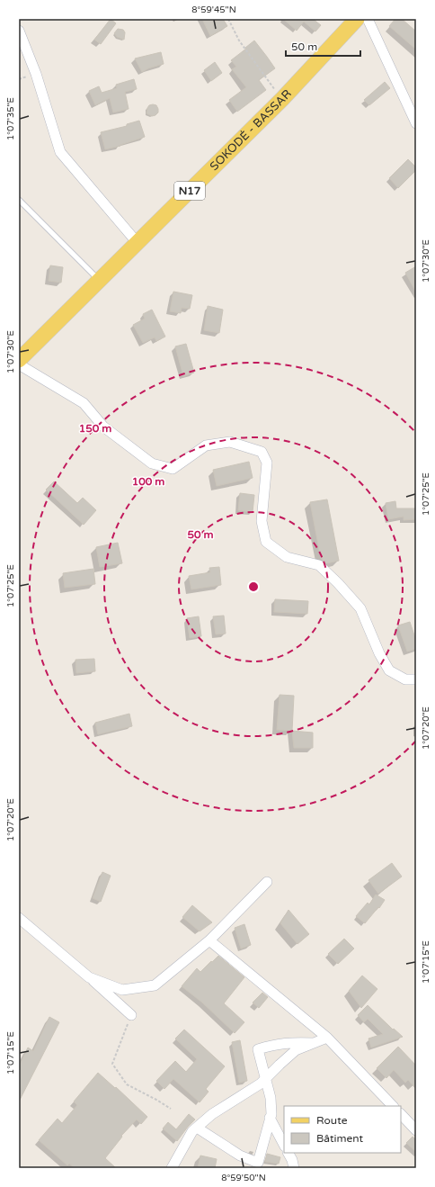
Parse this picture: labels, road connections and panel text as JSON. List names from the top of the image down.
{
  "streets": {
    "main road": ["SOKODÉ - BASSAR", "N17"]
  },
  "legend": ["Route", "Bâtiment"],
  "scale_bar": "50 m",
  "coordinates": [
    "8°59'45\"N",
    "1°07'35\"E",
    "1°07'30\"E",
    "1°07'25\"E",
    "1°07'20\"E",
    "1°07'15\"E",
    "8°59'50\"N"
  ],
  "rings": ["150 m", "100 m", "50 m"]
}
